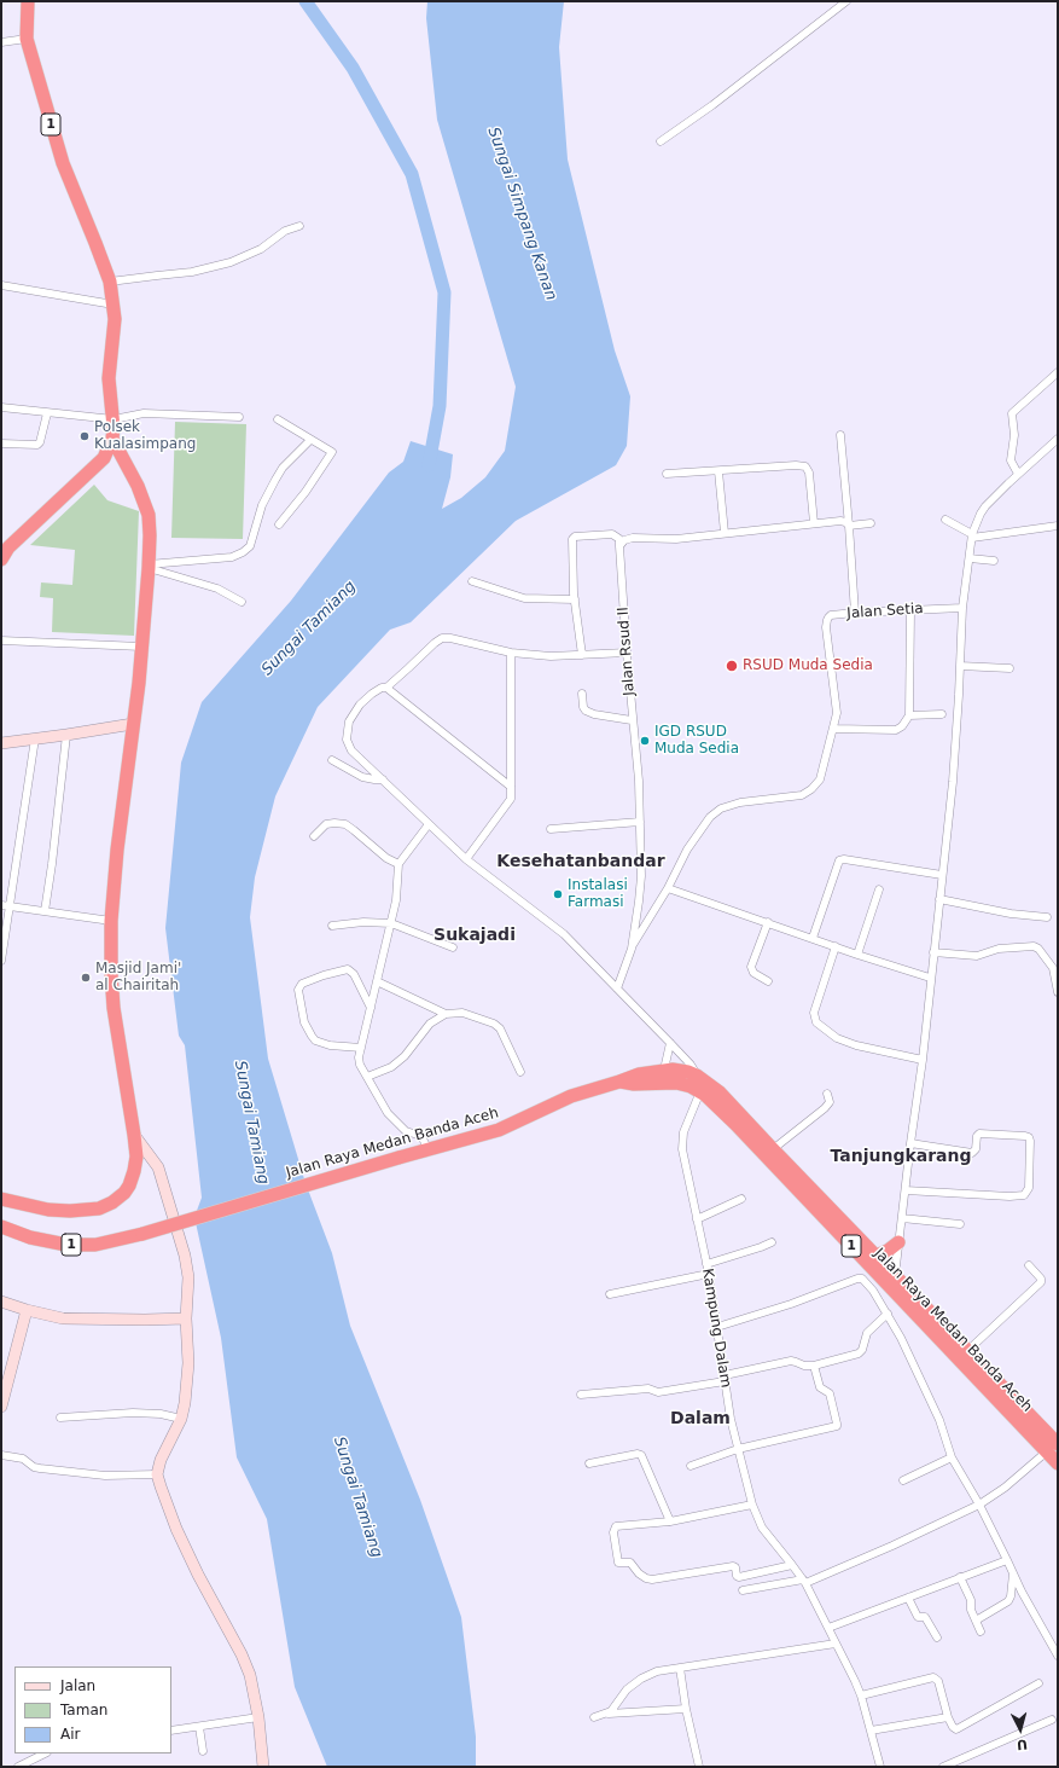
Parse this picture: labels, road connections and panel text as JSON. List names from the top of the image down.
{
  "streets": {
    "highway": ["1", "Jalan Raya Medan Banda Aceh"],
    "street": ["Jalan Setia", "Jalan Rsud II", "Kampung Dalam"]
  },
  "crossings": [
    ["Jalan Setia", "Jalan Rsud II"],
    ["Jalan Raya Medan Banda Aceh", "Kampung Dalam"]
  ],
  "districts": [
    "Kesehatanbandar",
    "Sukajadi",
    "Tanjungkarang",
    "Dalam"
  ],
  "water": ["Sungai Simpang Kanan", "Sungai Tamiang"],
  "places": [
    "Polsek Kualasimpang",
    "RSUD Muda Sedia",
    "IGD RSUD Muda Sedia",
    "Instalasi Farmasi",
    "Masjid Jami' al Chairitah"
  ],
  "legend": ["Jalan", "Taman", "Air"],
  "north": "bottom"
}
